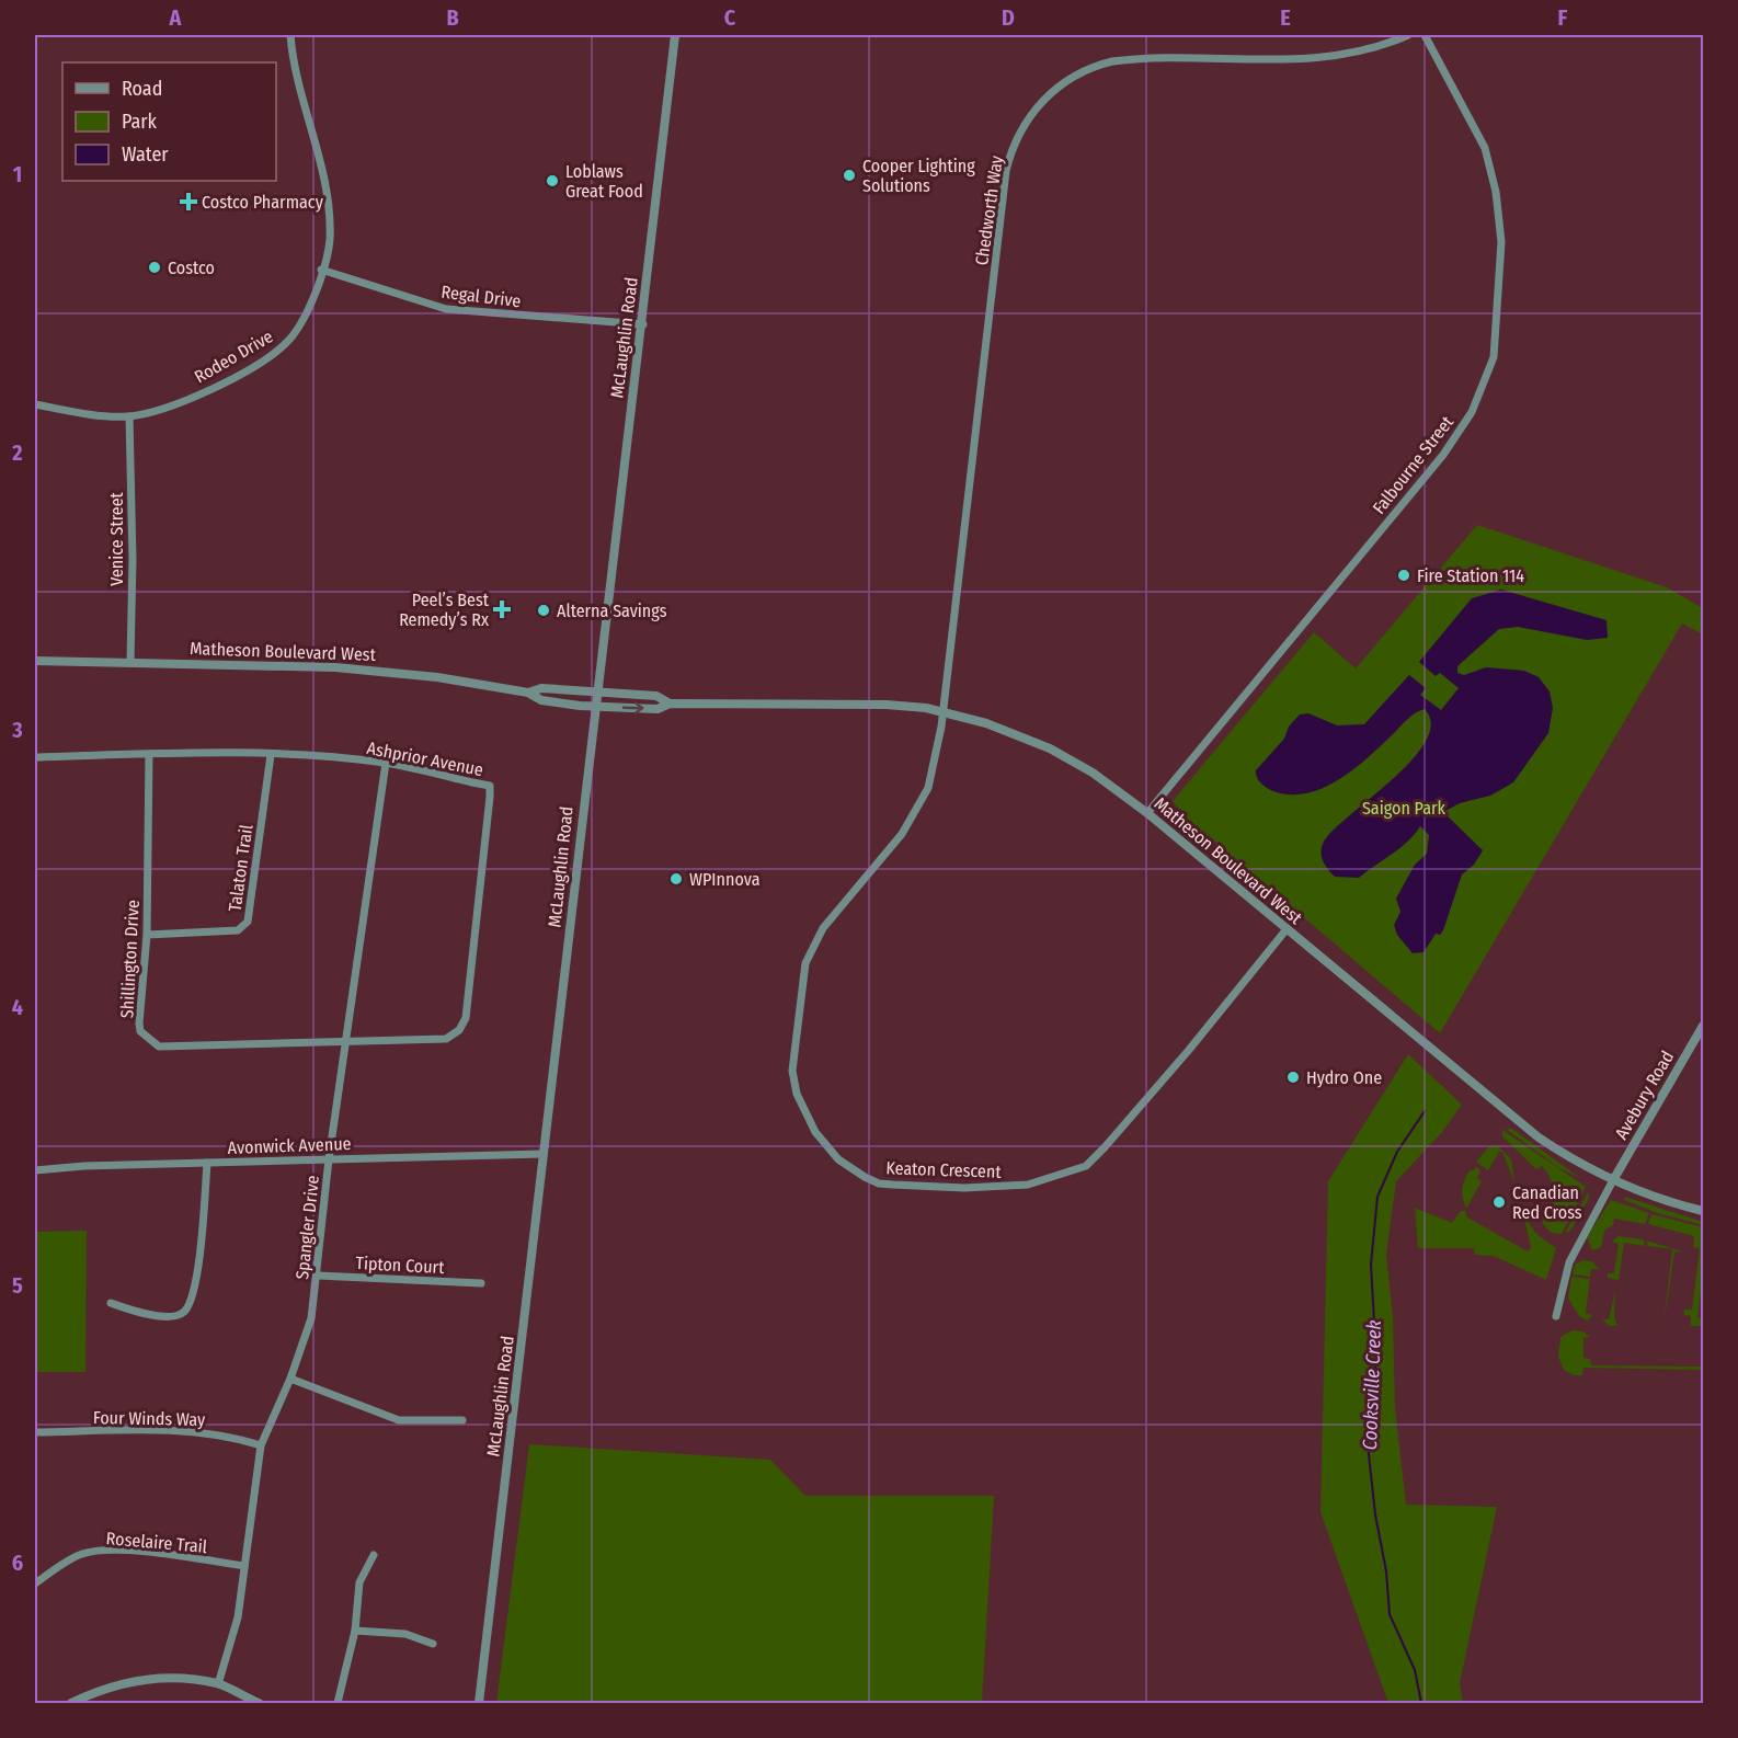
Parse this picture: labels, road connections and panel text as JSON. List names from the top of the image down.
{
  "streets": {
    "street": [
      "Chedworth Way",
      "Regal Drive",
      "McLaughlin Road",
      "Rodeo Drive",
      "Falbourne Street",
      "Venice Street",
      "Matheson Boulevard West",
      "Ashprior Avenue",
      "Talaton Trail",
      "Shillington Drive",
      "Avebury Road",
      "Avonwick Avenue",
      "Keaton Crescent",
      "Spangler Drive",
      "Tipton Court",
      "Four Winds Way",
      "Roselaire Trail"
    ]
  },
  "crossings": [
    ["Chedworth Way", "Matheson Boulevard West"],
    ["Chedworth Way", "Keaton Crescent"],
    ["Regal Drive", "McLaughlin Road"],
    ["Regal Drive", "Rodeo Drive"],
    ["McLaughlin Road", "Matheson Boulevard West"],
    ["McLaughlin Road", "Avonwick Avenue"],
    ["Rodeo Drive", "Venice Street"],
    ["Falbourne Street", "Matheson Boulevard West"],
    ["Venice Street", "Matheson Boulevard West"],
    ["Matheson Boulevard West", "Avebury Road"],
    ["Matheson Boulevard West", "Keaton Crescent"],
    ["Ashprior Avenue", "Talaton Trail"],
    ["Ashprior Avenue", "Shillington Drive"],
    ["Ashprior Avenue", "Spangler Drive"],
    ["Talaton Trail", "Shillington Drive"],
    ["Shillington Drive", "Spangler Drive"],
    ["Avonwick Avenue", "Spangler Drive"],
    ["Spangler Drive", "Tipton Court"],
    ["Spangler Drive", "Four Winds Way"],
    ["Spangler Drive", "Roselaire Trail"]
  ],
  "water": ["Cooksville Creek"],
  "parks": ["Saigon Park"],
  "places": {
    "other": [
      "Cooper Lighting Solutions",
      "Loblaws Great Food",
      "Costco",
      "Fire Station 114",
      "Alterna Savings",
      "WPInnova",
      "Hydro One",
      "Canadian Red Cross"
    ],
    "health": ["Costco Pharmacy", "Peel’s Best Remedy’s Rx"]
  },
  "legend": ["Road", "Park", "Water"],
  "grid": {
    "columns": [
      "A",
      "B",
      "C",
      "D",
      "E",
      "F"
    ],
    "rows": [
      "1",
      "2",
      "3",
      "4",
      "5",
      "6"
    ]
  }
}
